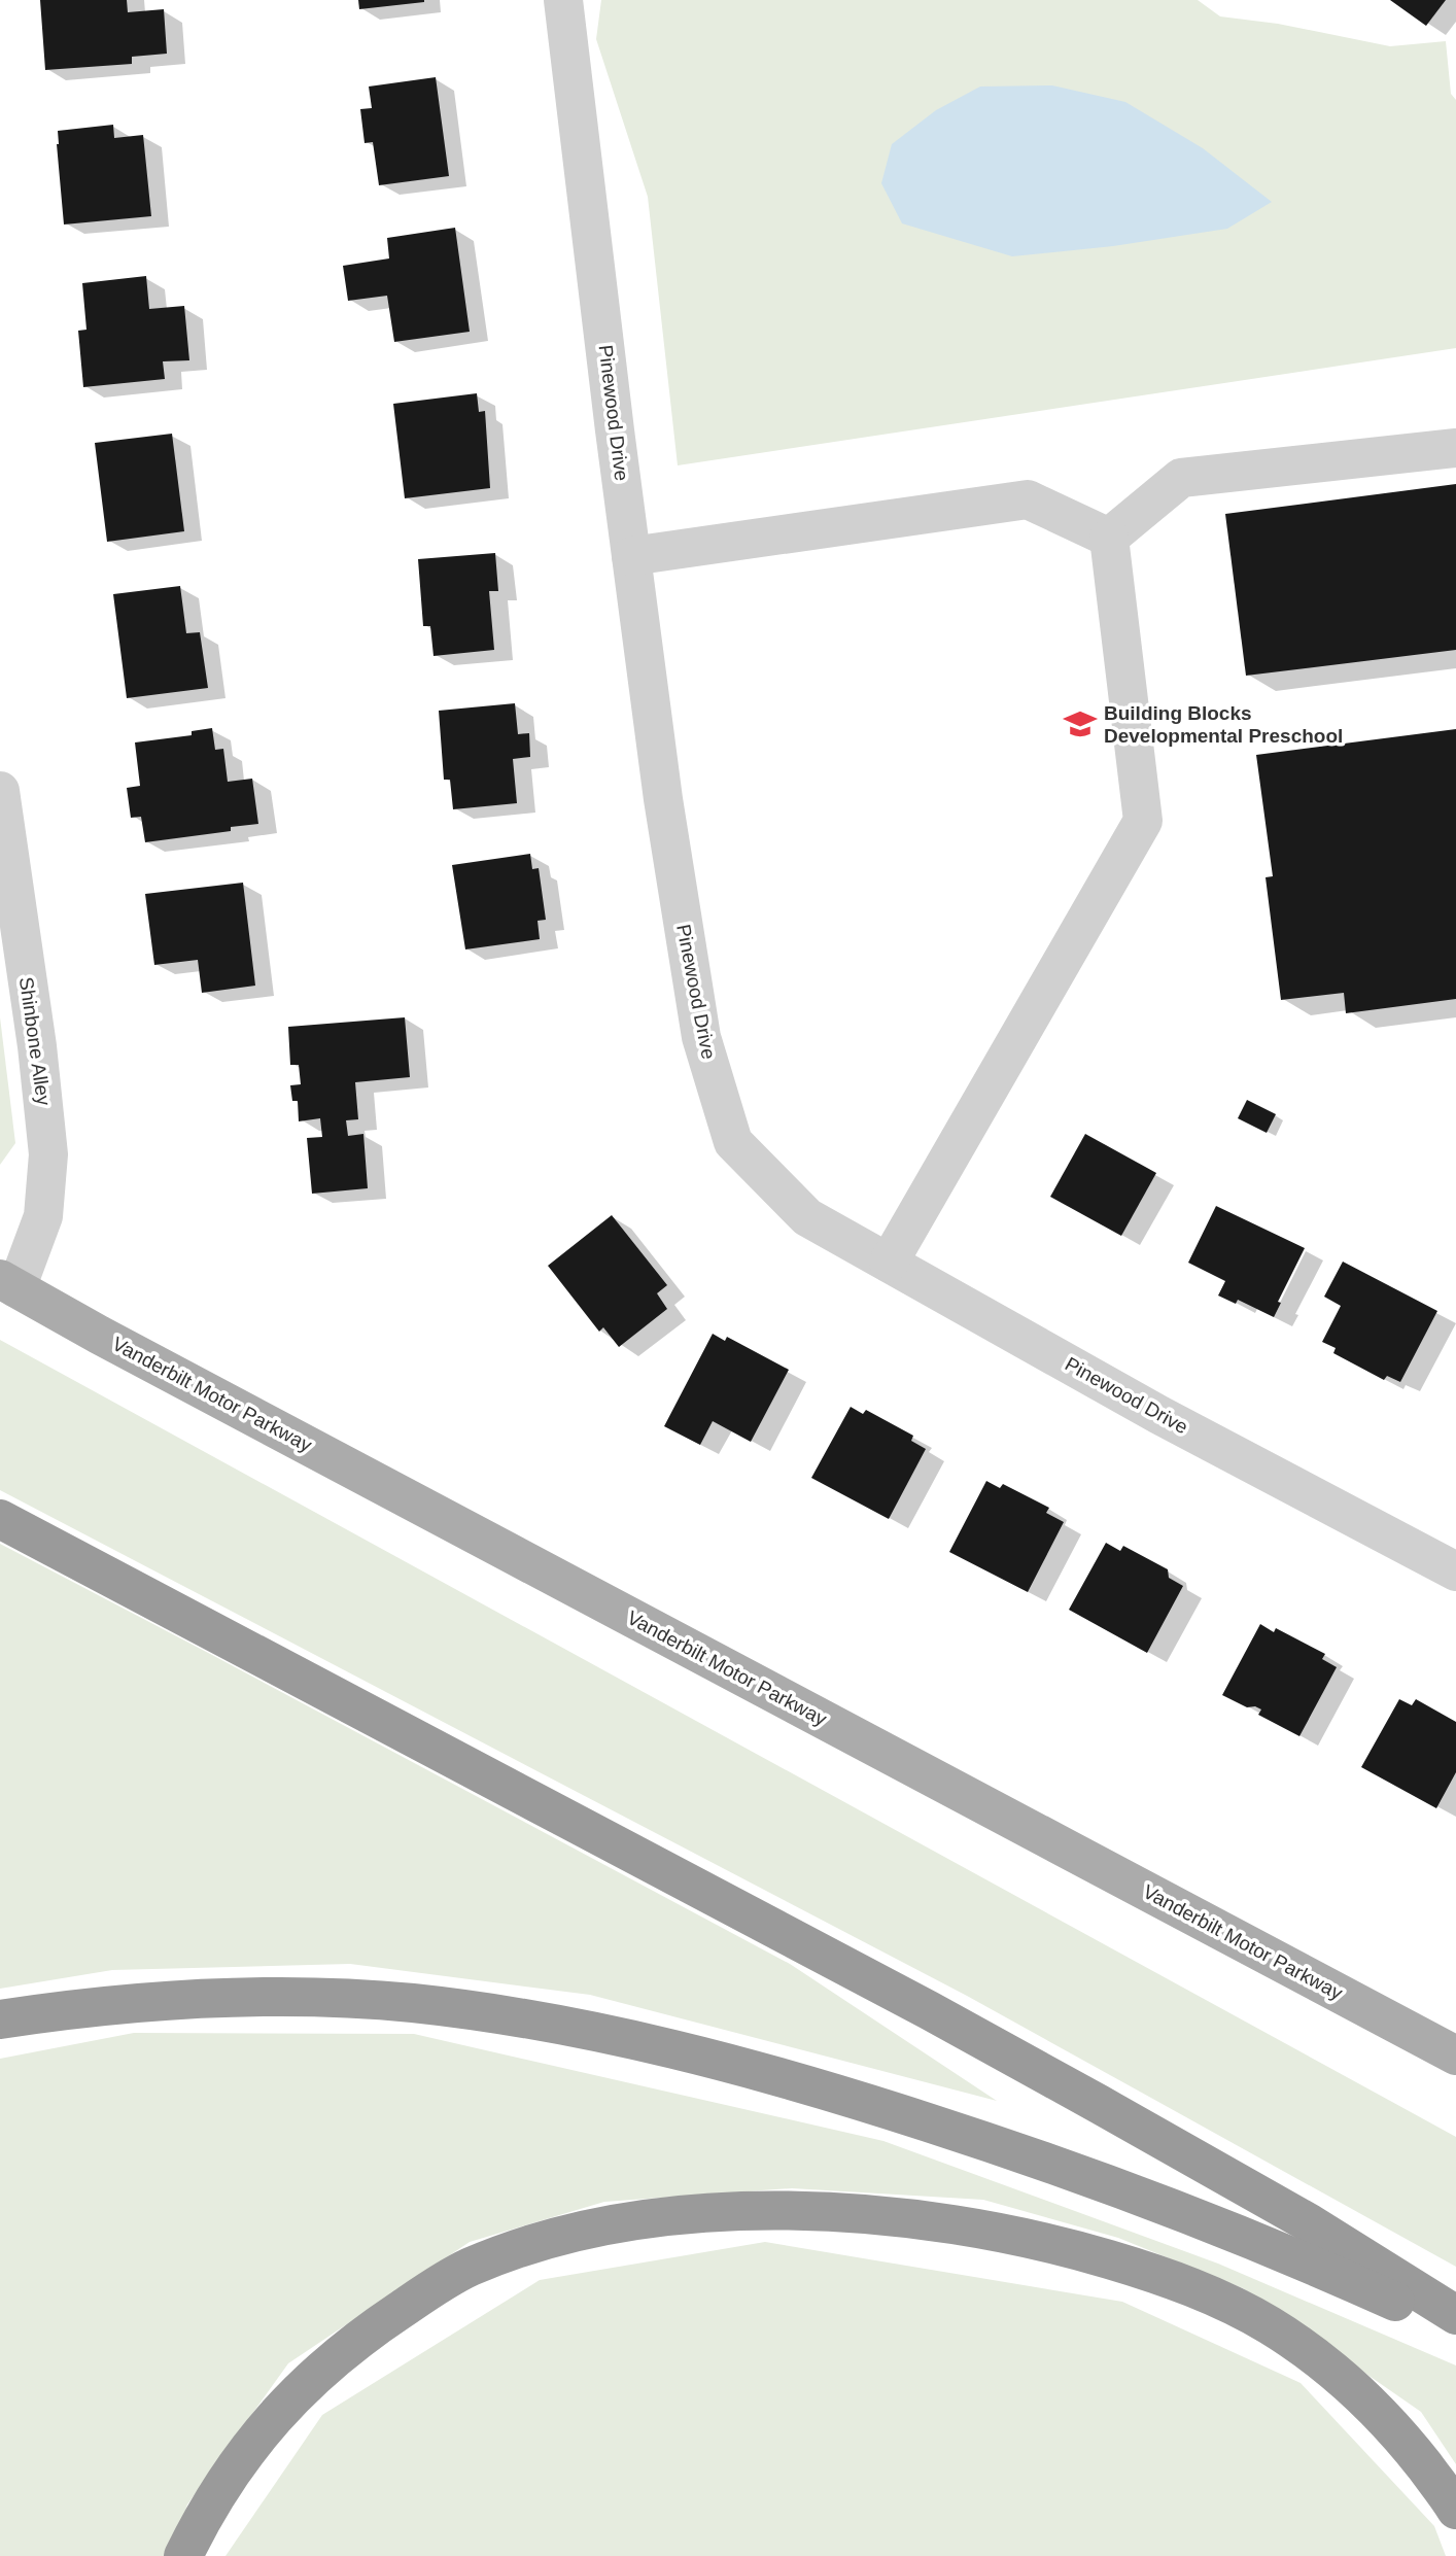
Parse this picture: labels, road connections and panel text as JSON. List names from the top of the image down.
{
  "streets": {
    "main road": ["Vanderbilt Motor Parkway"],
    "street": ["Pinewood Drive", "Shinbone Alley"]
  },
  "crossings": [
    ["Shinbone Alley", "Vanderbilt Motor Parkway"]
  ],
  "places": {
    "school or university": ["Building Blocks Developmental Preschool"]
  }
}
